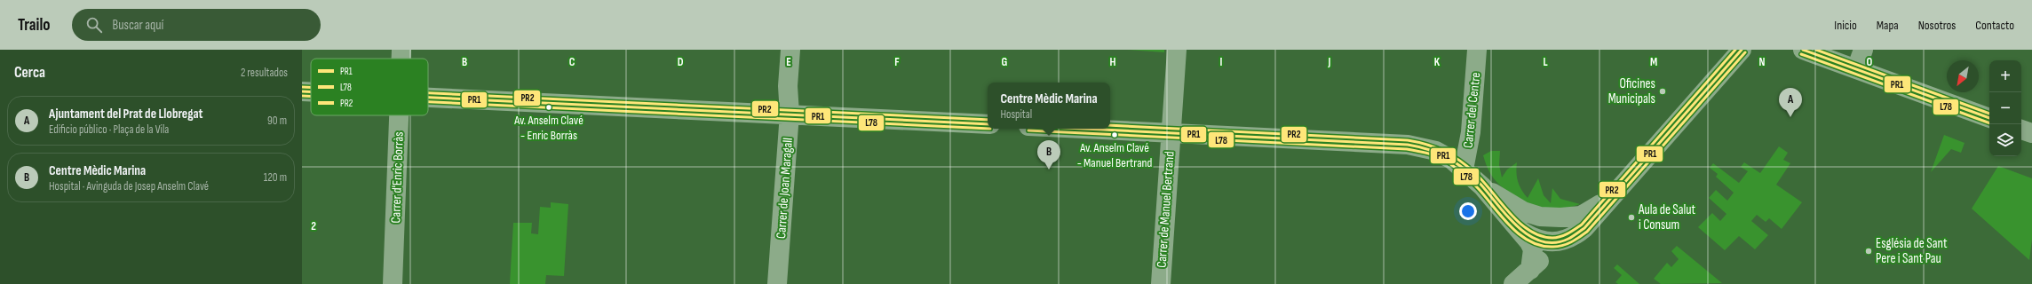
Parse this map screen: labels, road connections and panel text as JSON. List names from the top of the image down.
{
  "streets": {
    "street": [
      "Carrer del Centre",
      "Carrer d'Enric Borràs",
      "Carrer de Joan Maragall",
      "Carrer de Manuel Bertrand"
    ]
  },
  "places": [
    "Oficines Municipals",
    "Av. Anselm Clavé - Enric Borràs",
    "Av. Anselm Clavé - Manuel Bertrand",
    "Aula de Salut i Consum",
    "Església de Sant Pere i Sant Pau"
  ],
  "lines": ["transit line PR1", "transit line PR2", "transit line L78"],
  "legend": ["PR1", "L78", "PR2"],
  "north": "bottom left",
  "page": {
    "header": "Trailo",
    "search": "Buscar aquí",
    "nav": [
      "Inicio",
      "Mapa",
      "Nosotros",
      "Contacto"
    ],
    "heading": ["Cerca", "2 resultados"],
    "map_buttons": ["+", "−"],
    "popup": ["Centre Mèdic Marina", "Hospital"],
    "pins": ["A", "B"],
    "list": [
      {
        "mark": "A",
        "name": "Ajuntament del Prat de Llobregat",
        "note": "Edificio público · Plaça de la Vila",
        "value": "90 m"
      },
      {
        "mark": "B",
        "name": "Centre Mèdic Marina",
        "note": "Hospital · Avinguda de Josep Anselm Clavé",
        "value": "120 m"
      }
    ]
  },
  "grid": {
    "columns": [
      "B",
      "C",
      "D",
      "E",
      "F",
      "G",
      "H",
      "I",
      "J",
      "K",
      "L",
      "M",
      "N",
      "O"
    ],
    "rows": ["2"]
  }
}
